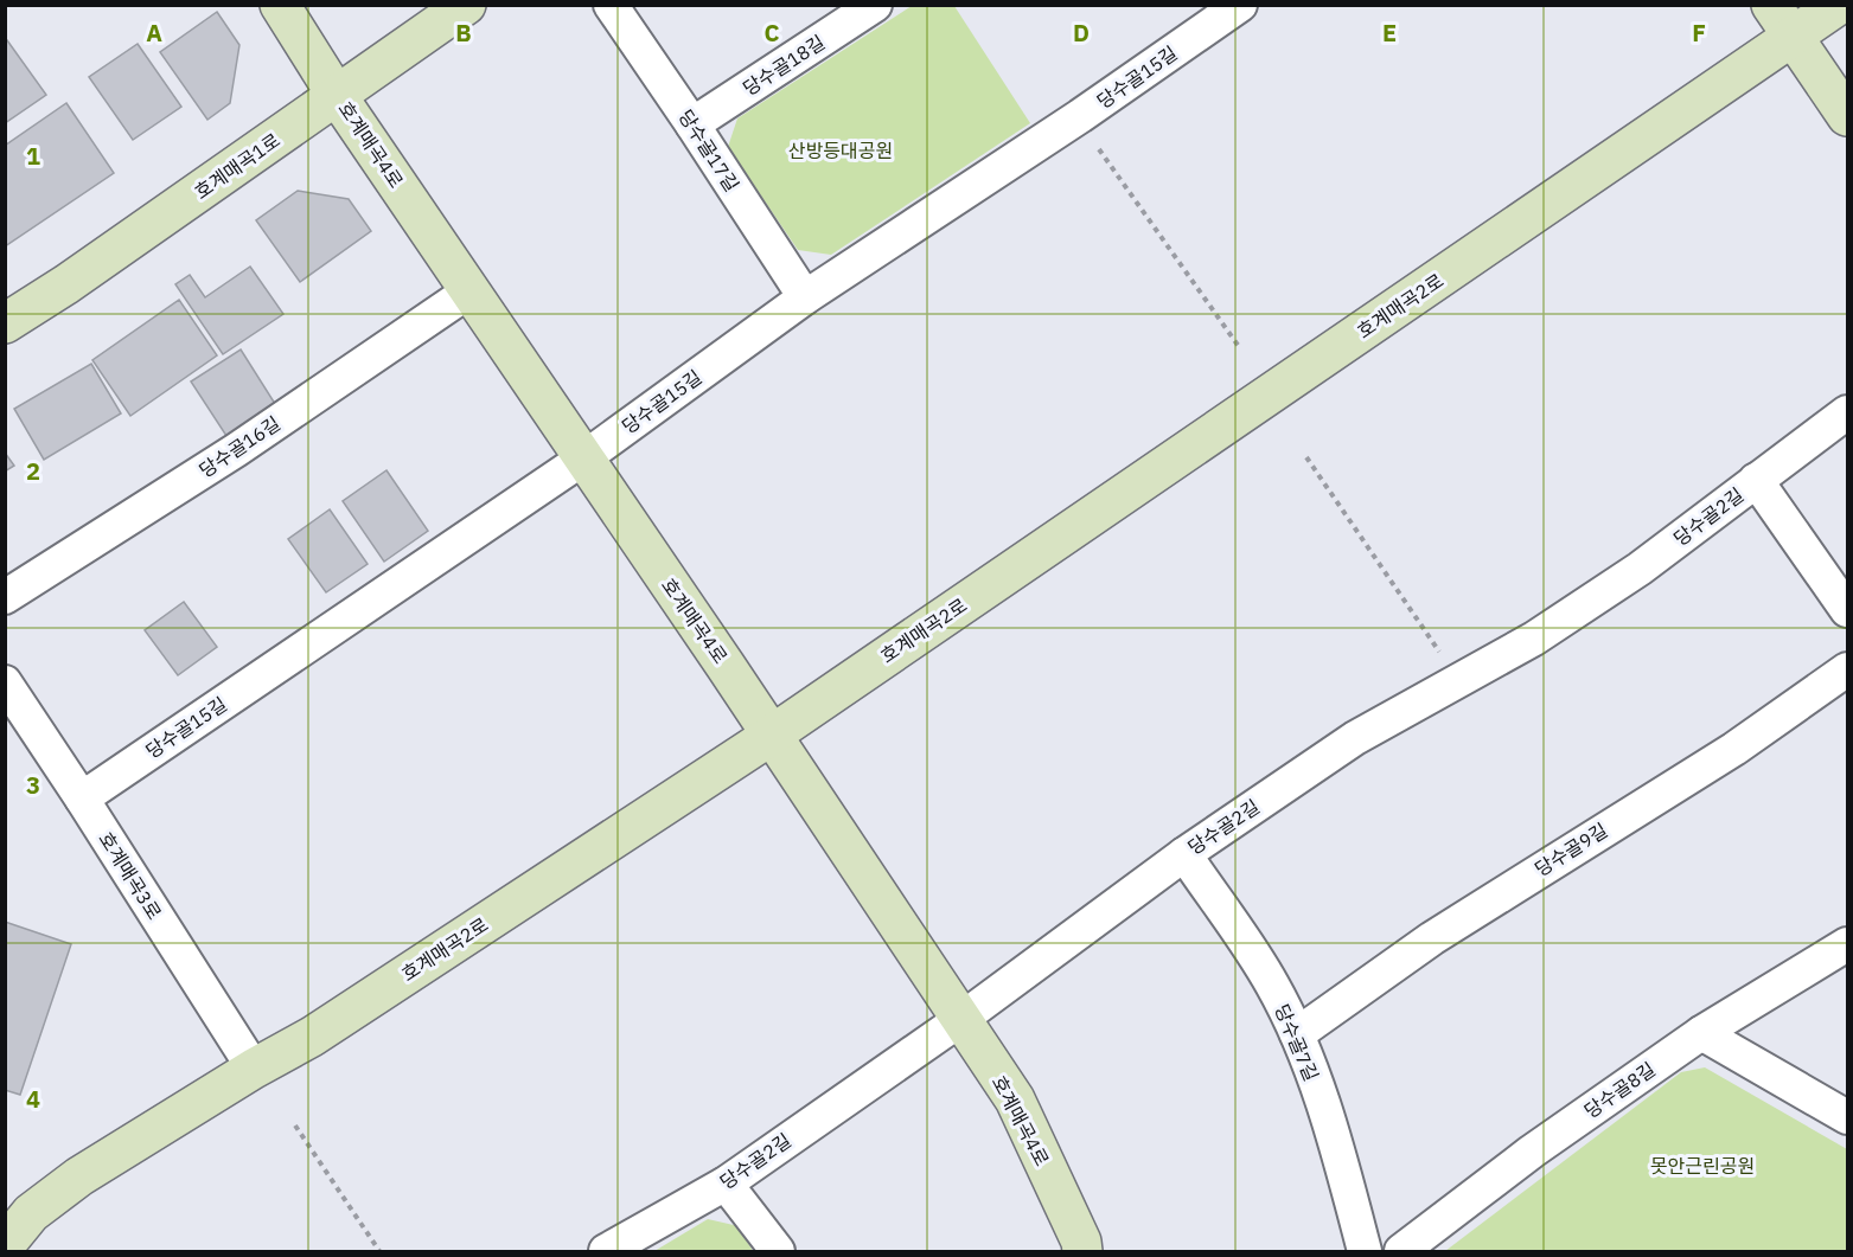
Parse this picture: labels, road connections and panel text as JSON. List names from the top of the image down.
{
  "streets": {
    "street": [
      "당수골18길",
      "당수골15길",
      "호계매곡4로",
      "당수골17길",
      "호계매곡1로",
      "호계매곡2로",
      "당수골16길",
      "당수골2길",
      "당수골9길",
      "호계매곡3로",
      "당수골7길",
      "당수골8길"
    ]
  },
  "crossings": [
    ["당수골18길", "당수골17길"],
    ["당수골15길", "호계매곡4로"],
    ["당수골15길", "당수골17길"],
    ["당수골15길", "호계매곡3로"],
    ["호계매곡4로", "호계매곡1로"],
    ["호계매곡4로", "호계매곡2로"],
    ["호계매곡4로", "당수골16길"],
    ["호계매곡4로", "당수골2길"],
    ["호계매곡2로", "호계매곡3로"],
    ["당수골2길", "당수골7길"],
    ["당수골9길", "당수골7길"]
  ],
  "parks": ["산방등대공원", "못안근린공원"],
  "grid": {
    "columns": [
      "A",
      "B",
      "C",
      "D",
      "E",
      "F"
    ],
    "rows": [
      "1",
      "2",
      "3",
      "4"
    ]
  }
}
